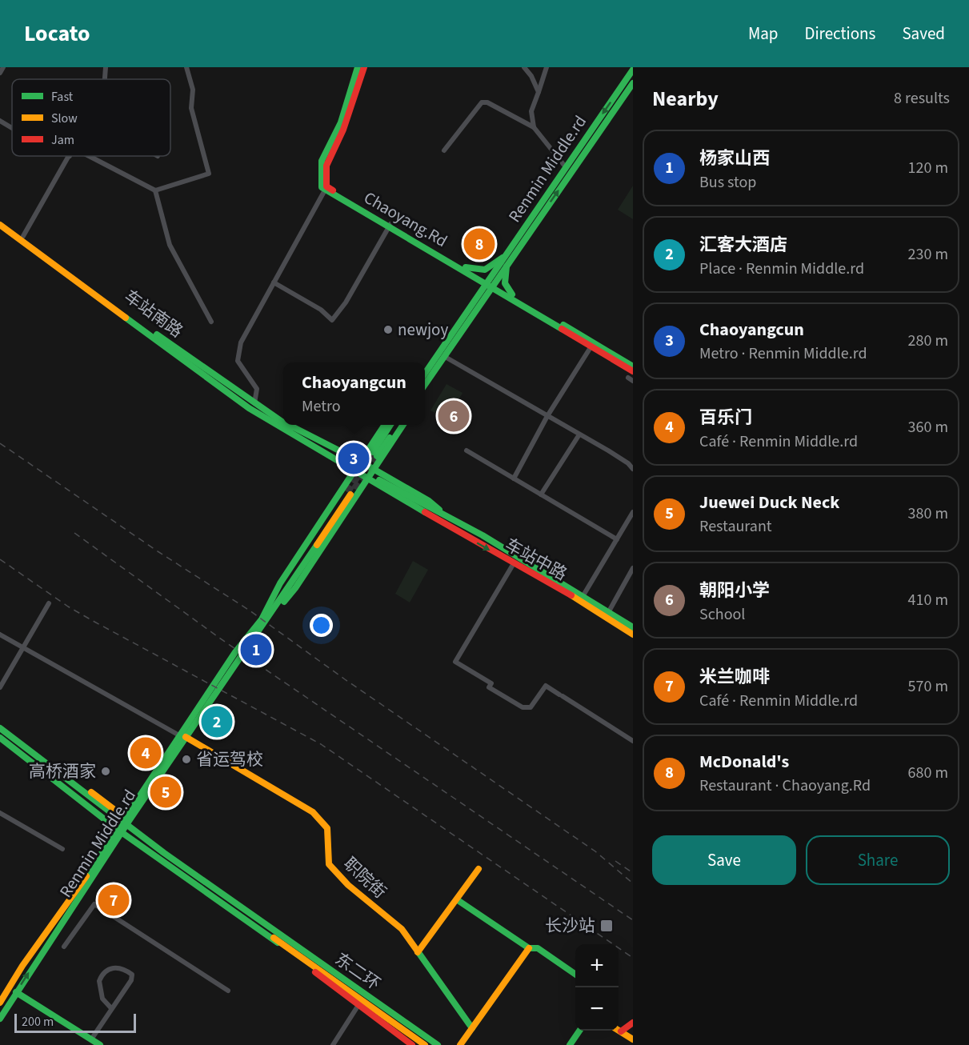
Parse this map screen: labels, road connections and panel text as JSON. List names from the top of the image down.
{
  "streets": {
    "main road": [
      "Renmin Middle.rd",
      "Chaoyang.Rd",
      "车站南路",
      "车站中路",
      "职院街",
      "东二环"
    ]
  },
  "crossings": [
    ["Renmin Middle.rd", "Chaoyang.Rd"],
    ["Renmin Middle.rd", "职院街"],
    ["车站南路", "车站中路"]
  ],
  "places": {
    "other": ["newjoy", "省运驾校", "高桥酒家"],
    "transit": ["长沙站"]
  },
  "legend": ["Fast", "Slow", "Jam"],
  "scale_bar": "200 m",
  "page": {
    "header": "Locato",
    "nav": ["Map", "Directions", "Saved"],
    "heading": ["Nearby", "8 results"],
    "list": [
      {
        "mark": "1",
        "name": "杨家山西",
        "note": "Bus stop",
        "value": "120 m"
      },
      {
        "mark": "2",
        "name": "汇客大酒店",
        "note": "Place · Renmin Middle.rd",
        "value": "230 m"
      },
      {
        "mark": "3",
        "name": "Chaoyangcun",
        "note": "Metro · Renmin Middle.rd",
        "value": "280 m"
      },
      {
        "mark": "4",
        "name": "百乐门",
        "note": "Café · Renmin Middle.rd",
        "value": "360 m"
      },
      {
        "mark": "5",
        "name": "Juewei Duck Neck",
        "note": "Restaurant",
        "value": "380 m"
      },
      {
        "mark": "6",
        "name": "朝阳小学",
        "note": "School",
        "value": "410 m"
      },
      {
        "mark": "7",
        "name": "米兰咖啡",
        "note": "Café · Renmin Middle.rd",
        "value": "570 m"
      },
      {
        "mark": "8",
        "name": "McDonald's",
        "note": "Restaurant · Chaoyang.Rd",
        "value": "680 m"
      }
    ],
    "pins": [
      "8",
      "6",
      "3",
      "1",
      "2",
      "4",
      "5",
      "7"
    ],
    "popup": ["Chaoyangcun", "Metro"],
    "buttons": ["Save", "Share"],
    "map_buttons": ["+", "−"],
    "scale": "200 m"
  }
}
